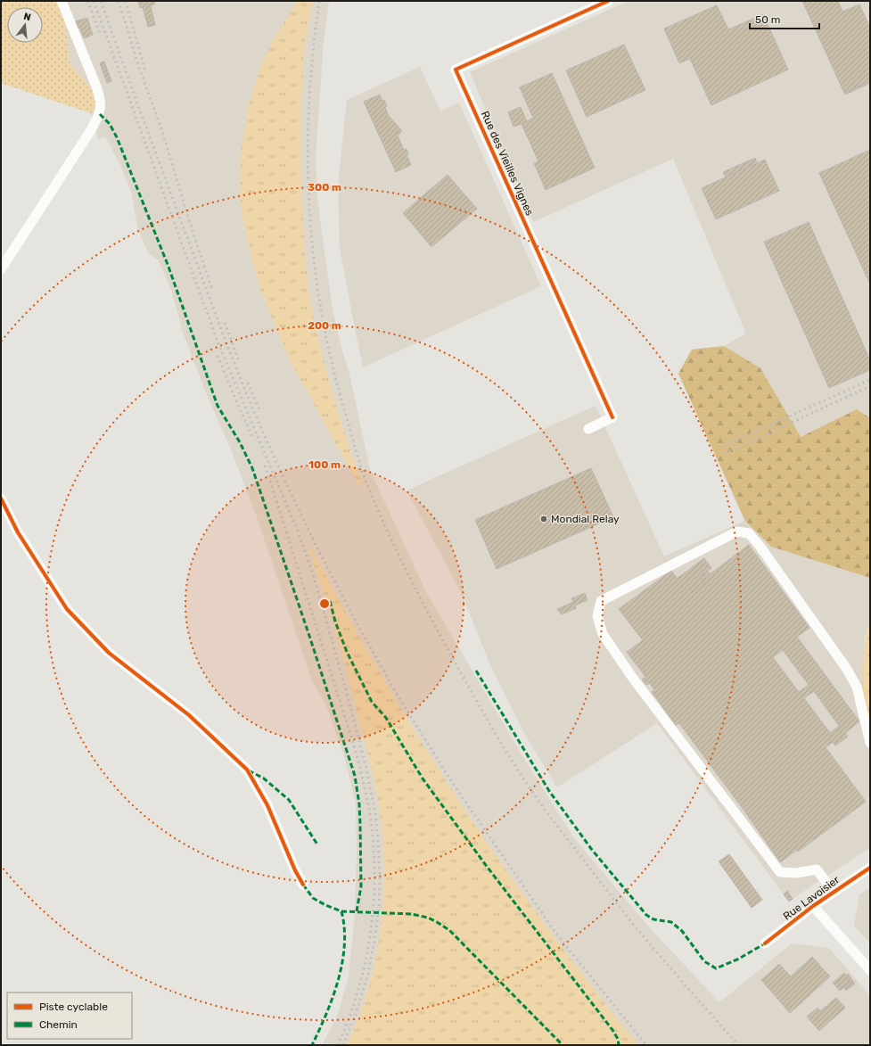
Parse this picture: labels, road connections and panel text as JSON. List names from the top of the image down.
{
  "streets": {
    "street": ["Rue des Vieilles Vignes", "Rue Lavoisier"]
  },
  "places": ["Mondial Relay"],
  "legend": ["Piste cyclable", "Chemin"],
  "scale_bar": "50 m",
  "north": "top",
  "rings": ["300 m", "200 m", "100 m"]
}
